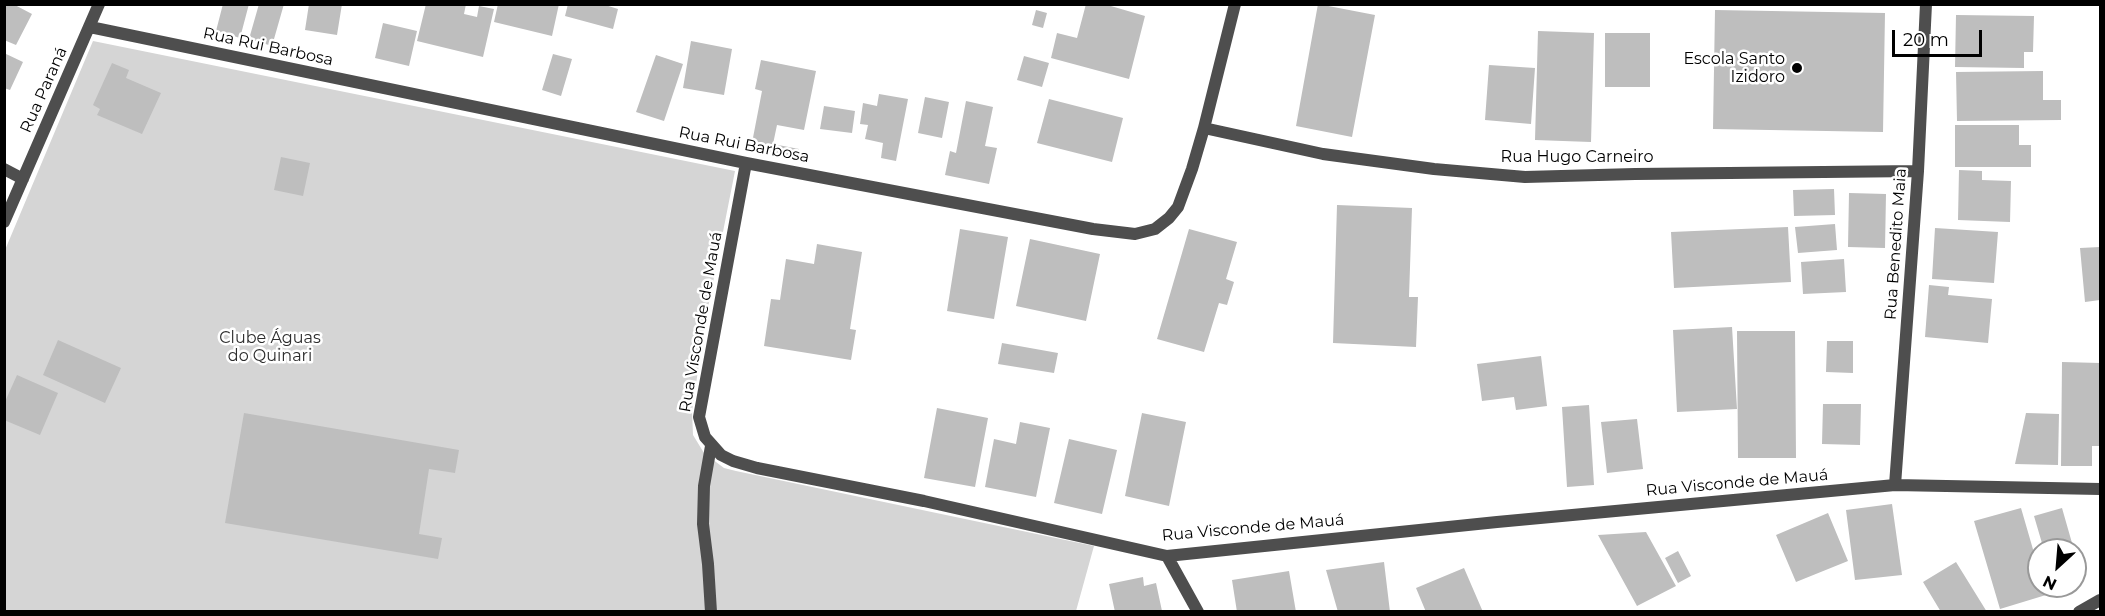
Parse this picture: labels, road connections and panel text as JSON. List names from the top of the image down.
{
  "streets": {
    "street": [
      "Rua Rui Barbosa",
      "Rua Paraná",
      "Rua Hugo Carneiro",
      "Rua Benedito Maia",
      "Rua Visconde de Mauá"
    ]
  },
  "crossings": [
    ["Rua Rui Barbosa", "Rua Paraná"],
    ["Rua Rui Barbosa", "Rua Hugo Carneiro"],
    ["Rua Rui Barbosa", "Rua Visconde de Mauá"],
    ["Rua Hugo Carneiro", "Rua Benedito Maia"],
    ["Rua Benedito Maia", "Rua Visconde de Mauá"]
  ],
  "parks": ["Clube Águas do Quinari"],
  "places": ["Escola Santo Izidoro"],
  "scale_bar": "20 m",
  "north": "bottom left"
}
